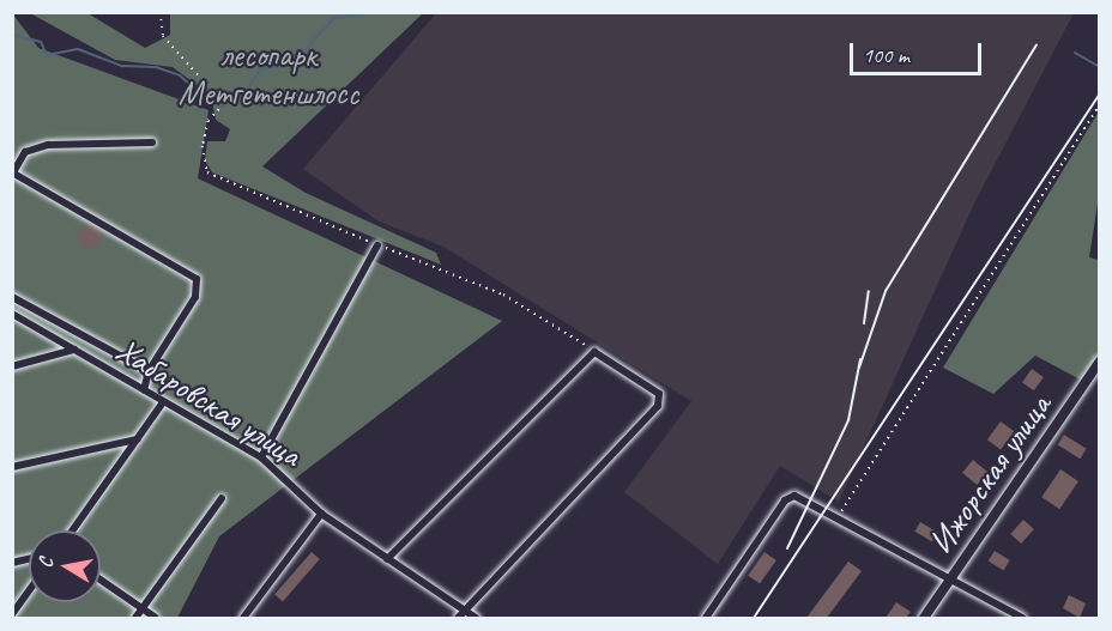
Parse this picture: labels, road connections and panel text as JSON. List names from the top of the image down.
{
  "streets": {
    "street": ["Хабаровская улица", "Ижорская улица"]
  },
  "parks": ["лесопарк Метгетеншлосс"],
  "scale_bar": "100 m",
  "north": "left"
}
